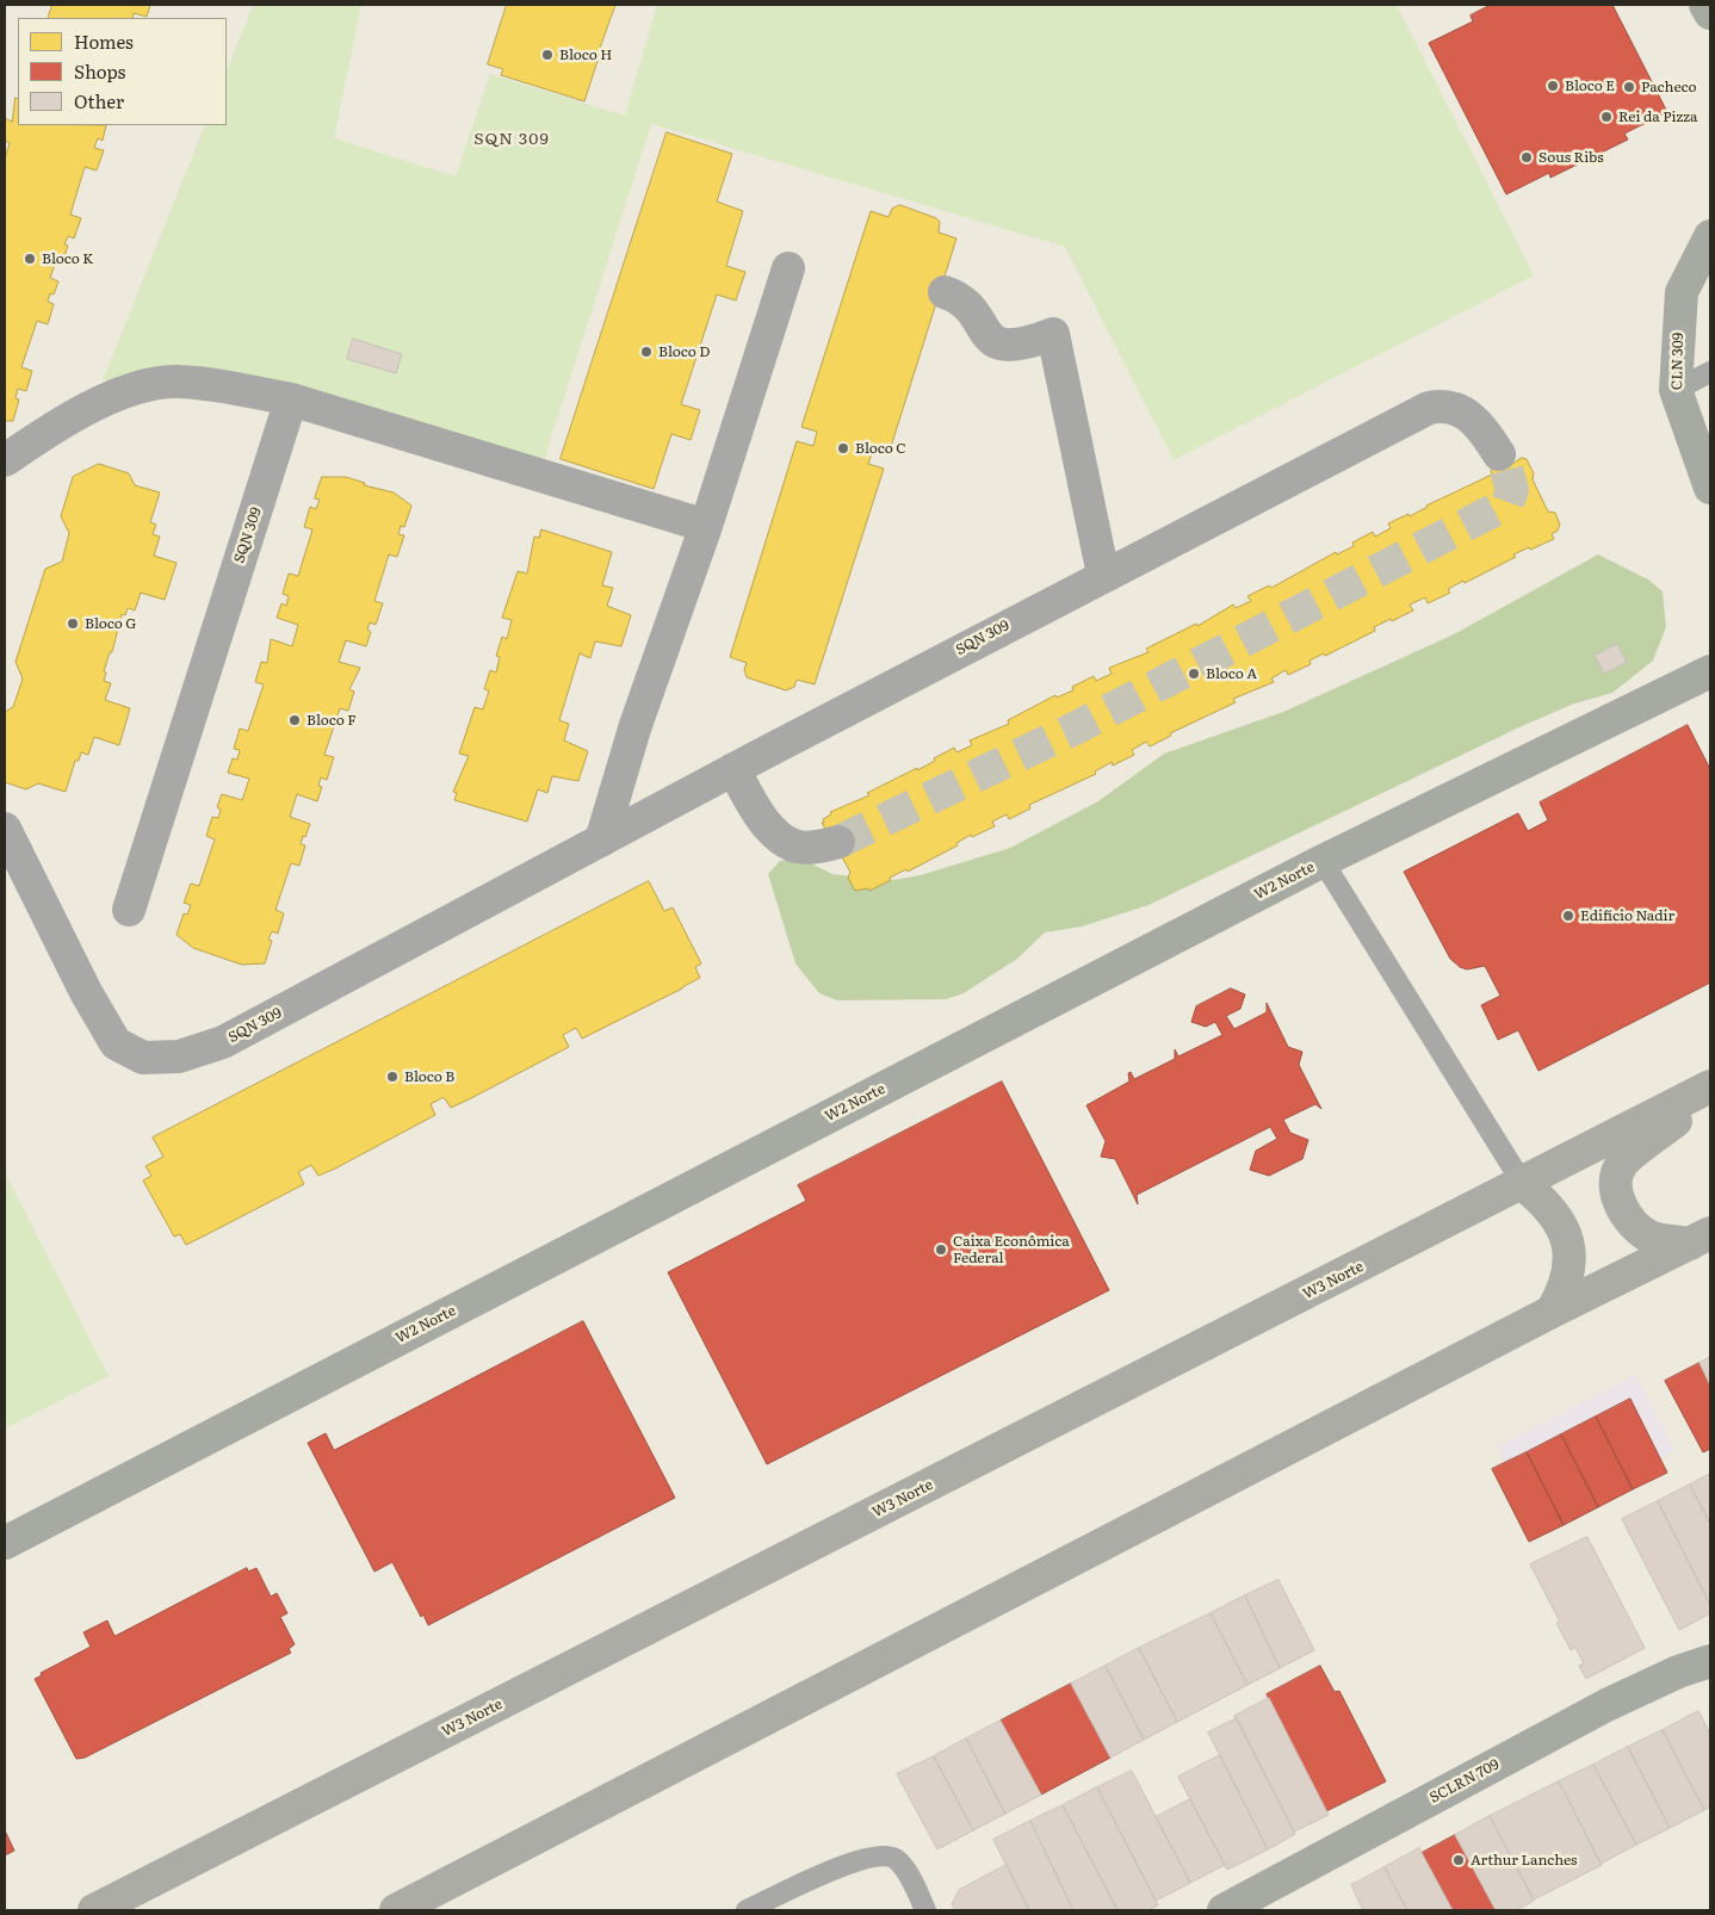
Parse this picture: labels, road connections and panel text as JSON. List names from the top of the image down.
{
  "streets": {
    "main road": ["W3 Norte"],
    "street": [
      "CLN 309",
      "SQN 309",
      "W2 Norte",
      "SCLRN 709"
    ]
  },
  "districts": ["SQN 309"],
  "places": [
    "Bloco H",
    "Bloco E",
    "Pacheco",
    "Rei da Pizza",
    "Sous Ribs",
    "Bloco K",
    "Bloco D",
    "Bloco C",
    "Bloco G",
    "Bloco A",
    "Bloco F",
    "Edifício Nadir",
    "Bloco B",
    "Caixa Econômica Federal",
    "Arthur Lanches"
  ],
  "legend": ["Homes", "Shops", "Other"]
}
